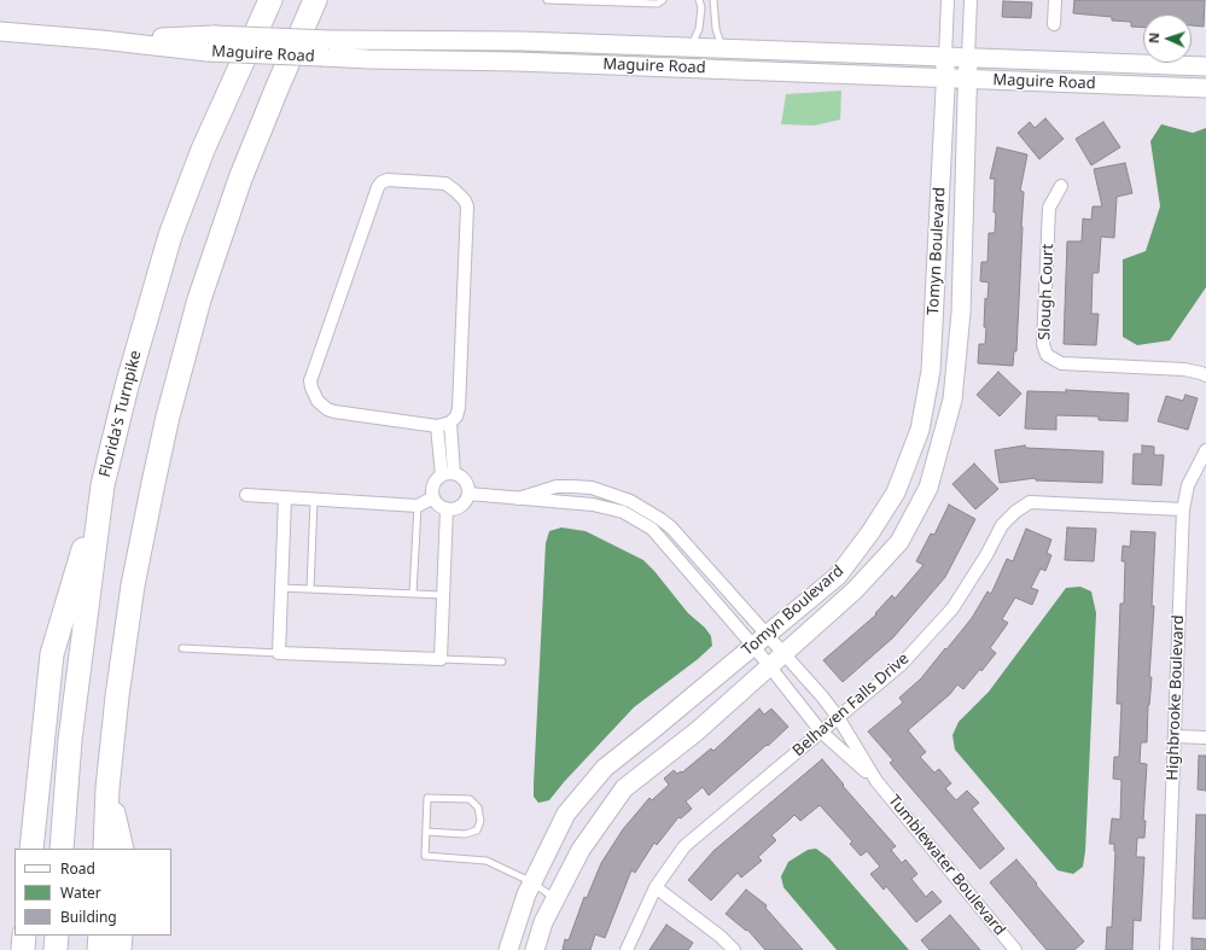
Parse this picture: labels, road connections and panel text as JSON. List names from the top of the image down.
{
  "streets": {
    "highway": ["Florida's Turnpike"],
    "main road": ["Maguire Road", "Tomyn Boulevard"],
    "street": [
      "Slough Court",
      "Highbrooke Boulevard",
      "Belhaven Falls Drive",
      "Tumblewater Boulevard"
    ]
  },
  "crossings": [
    ["Maguire Road", "Tomyn Boulevard"],
    ["Tomyn Boulevard", "Tumblewater Boulevard"],
    ["Highbrooke Boulevard", "Belhaven Falls Drive"],
    ["Belhaven Falls Drive", "Tumblewater Boulevard"]
  ],
  "legend": ["Road", "Water", "Building"],
  "north": "left"
}
